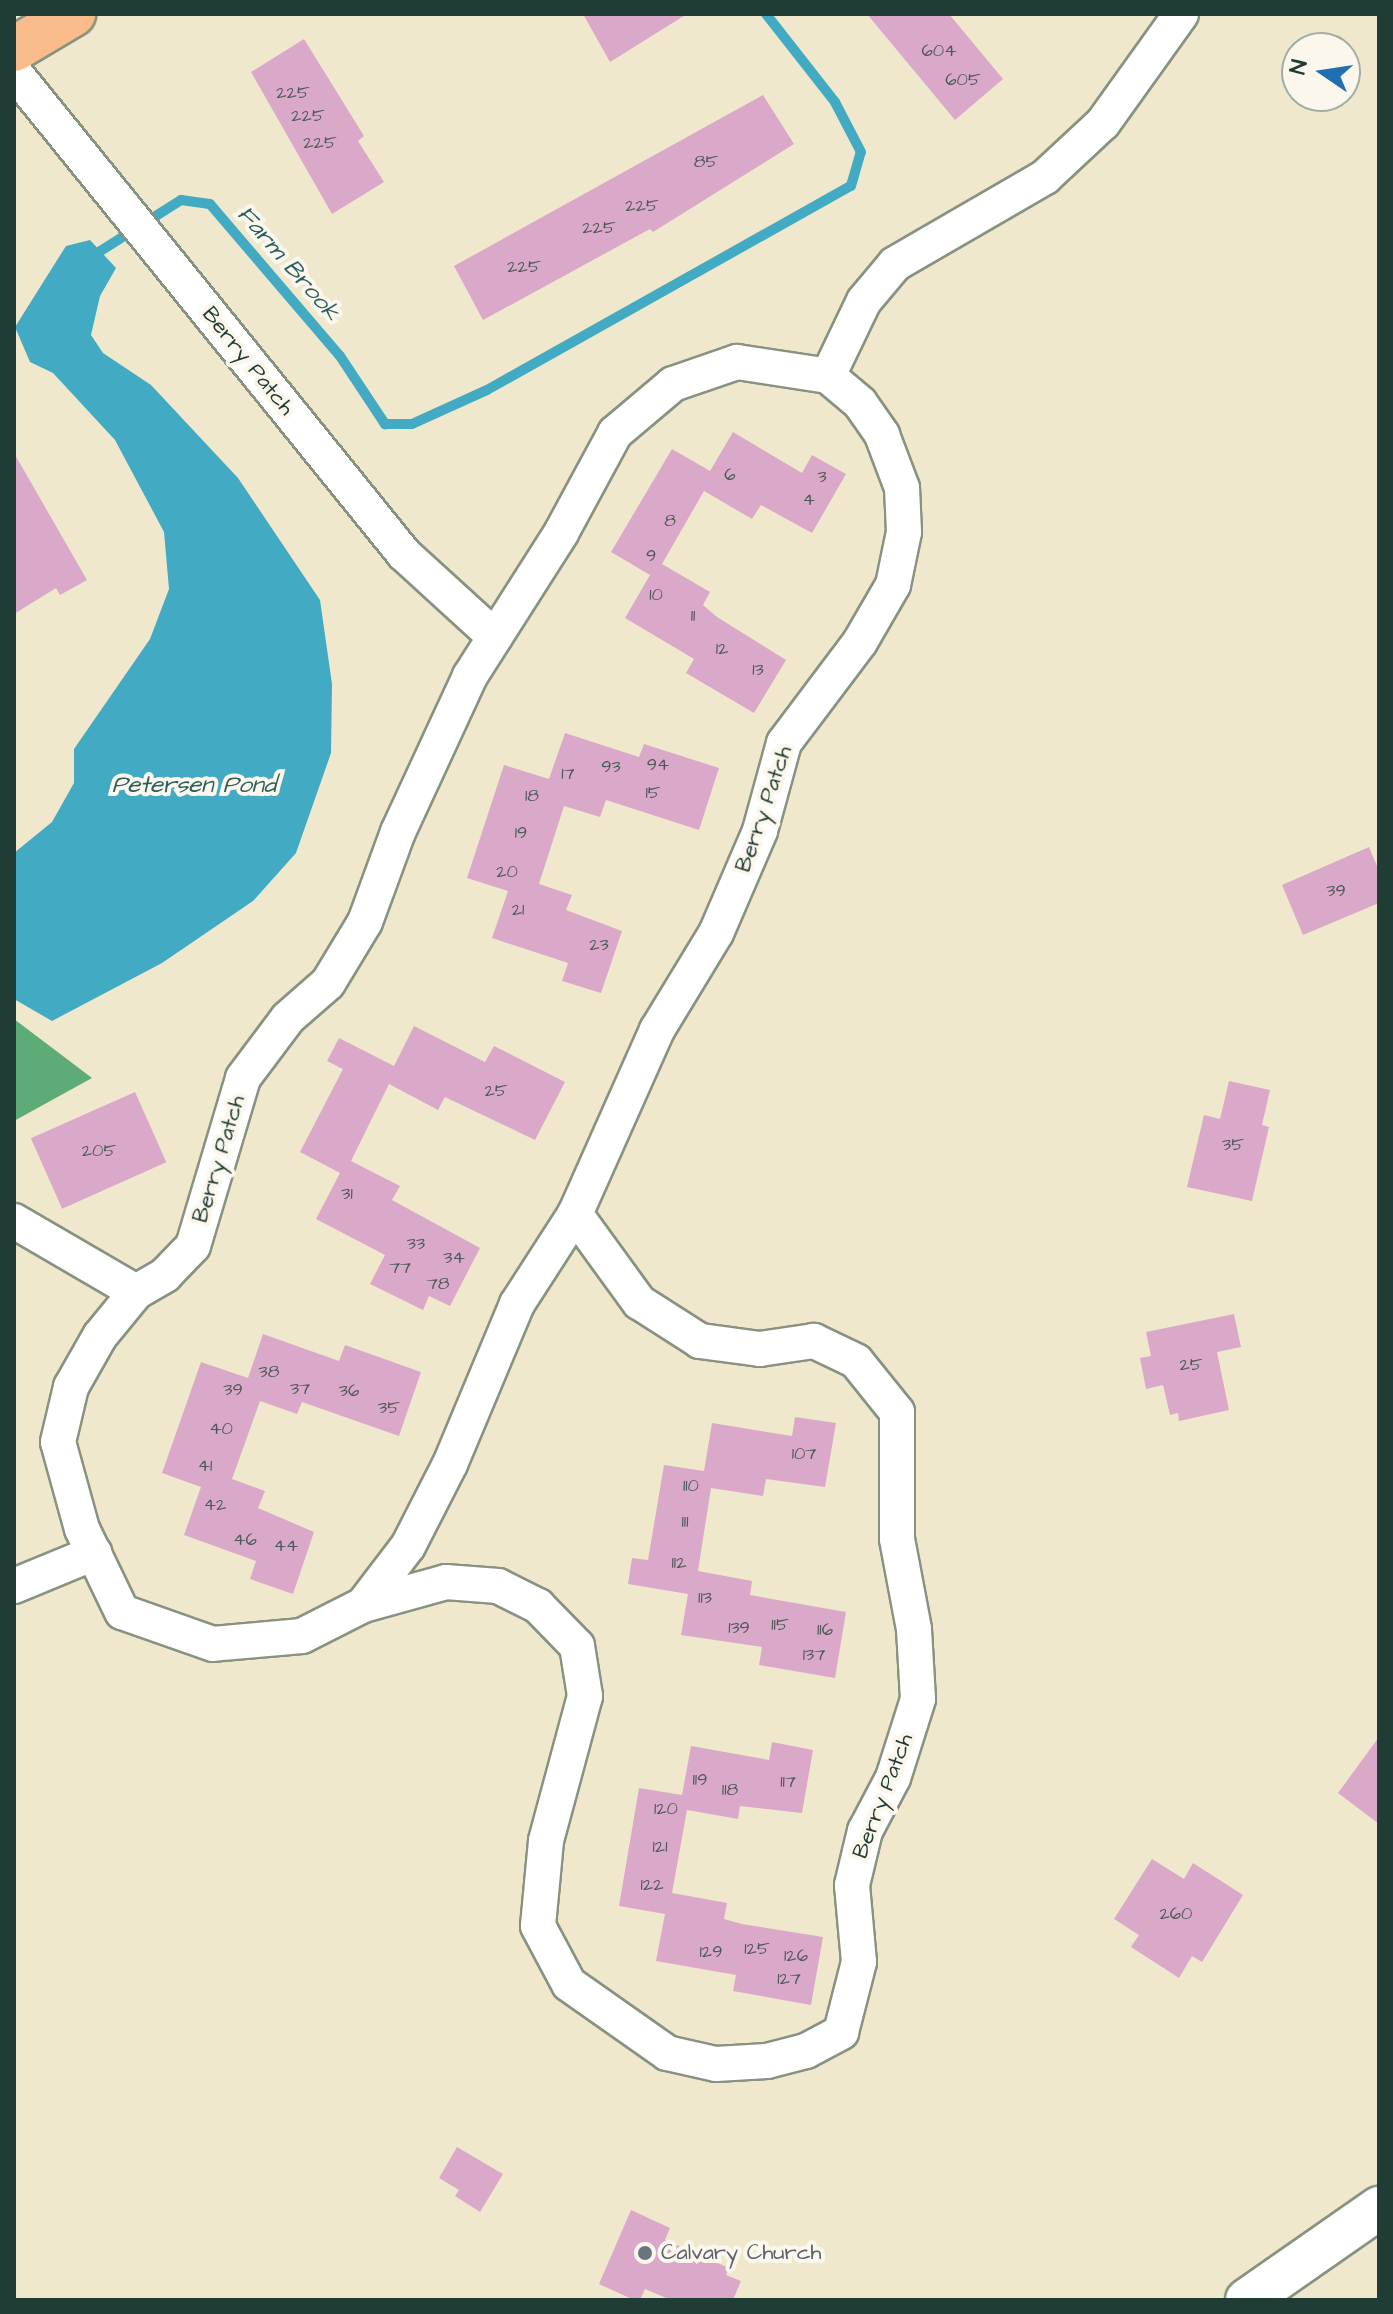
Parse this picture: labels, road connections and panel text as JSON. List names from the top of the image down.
{
  "streets": {
    "street": ["Berry Patch"]
  },
  "water": ["Farm Brook", "Petersen Pond"],
  "places": ["Calvary Church"],
  "house_numbers": [
    "604",
    "605",
    "225",
    "225",
    "225",
    "85",
    "225",
    "225",
    "225",
    "6",
    "3",
    "4",
    "8",
    "9",
    "10",
    "11",
    "12",
    "13",
    "94",
    "93",
    "17",
    "15",
    "18",
    "19",
    "20",
    "39",
    "21",
    "23",
    "25",
    "35",
    "205",
    "31",
    "33",
    "34",
    "77",
    "78",
    "25",
    "38",
    "37",
    "39",
    "36",
    "35",
    "40",
    "107",
    "41",
    "110",
    "42",
    "111",
    "46",
    "44",
    "112",
    "113",
    "115",
    "139",
    "116",
    "137",
    "119",
    "117",
    "118",
    "120",
    "121",
    "122",
    "260",
    "125",
    "129",
    "126",
    "127"
  ],
  "north": "left"
}
